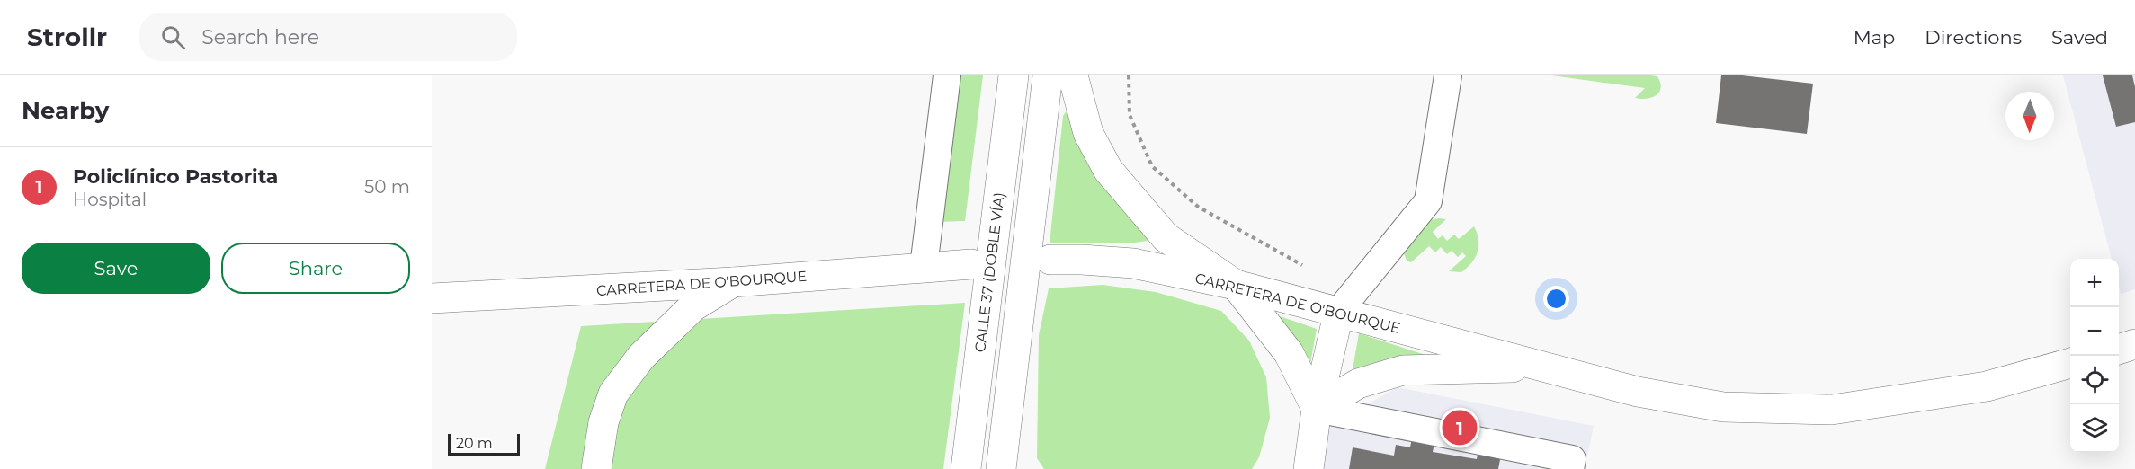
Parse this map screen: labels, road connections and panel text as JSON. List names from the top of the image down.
{
  "streets": {
    "main road": ["CALLE 37 (DOBLE VÍA)", "CARRETERA DE O'BOURQUE"]
  },
  "scale_bar": "20 m",
  "north": "bottom",
  "page": {
    "header": "Strollr",
    "search": "Search here",
    "nav": ["Map", "Directions", "Saved"],
    "heading": "Nearby",
    "list": [
      {
        "mark": "1",
        "name": "Policlínico Pastorita",
        "note": "Hospital",
        "value": "50 m"
      }
    ],
    "buttons": ["Save", "Share"],
    "map_buttons": ["+", "−"],
    "pins": "1",
    "scale": "20 m"
  }
}
